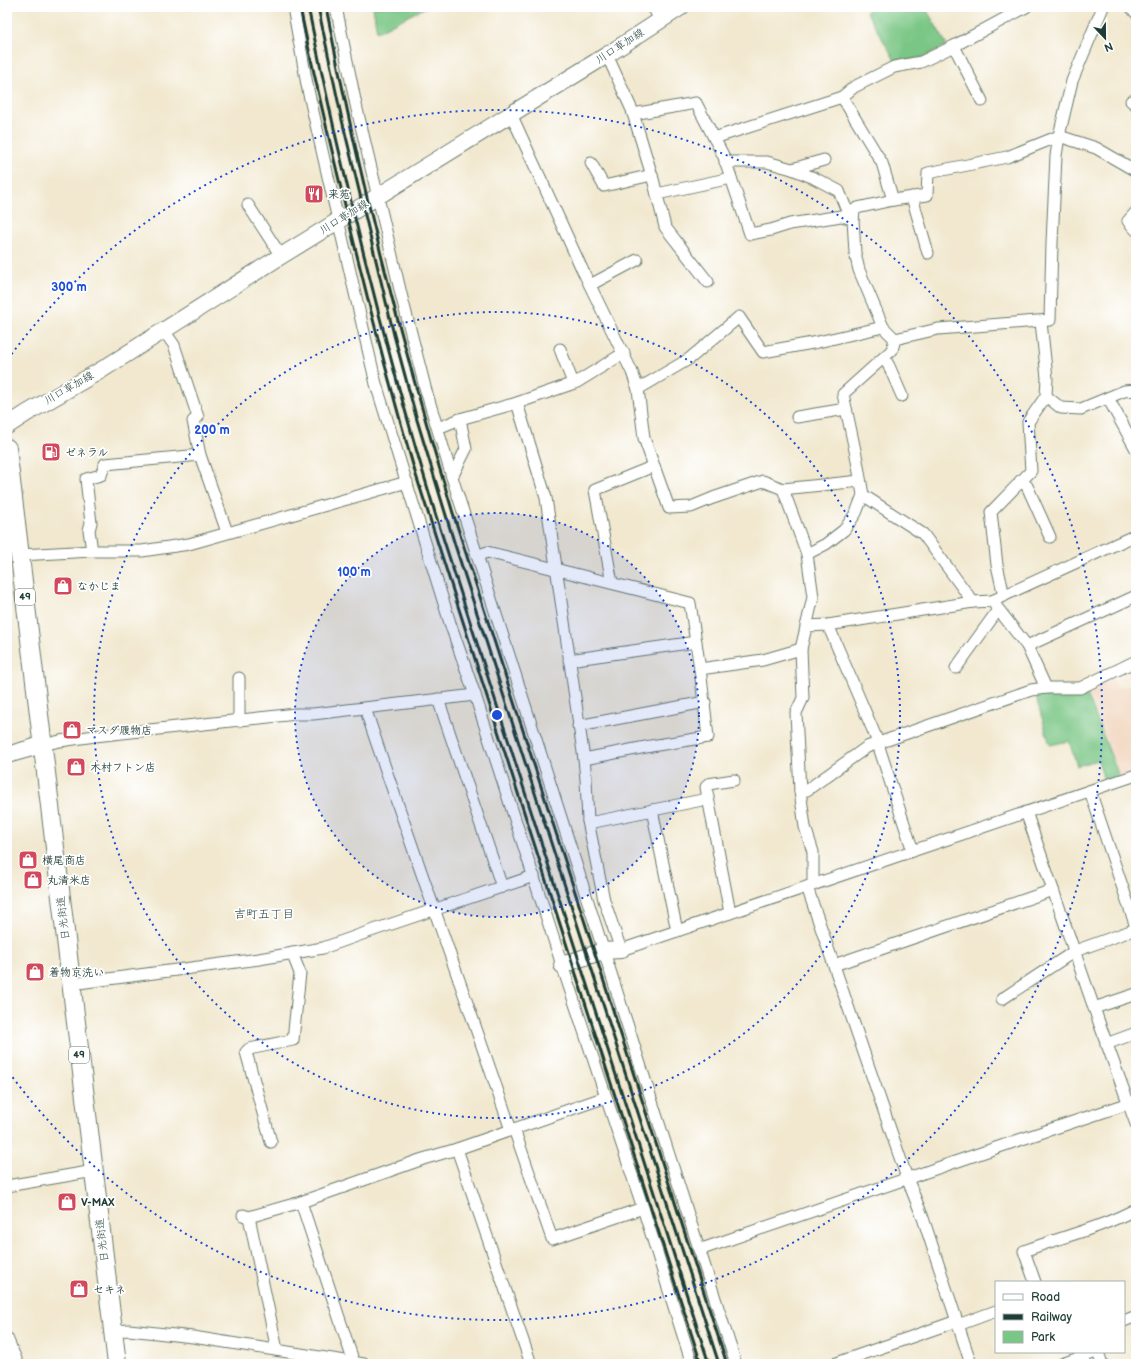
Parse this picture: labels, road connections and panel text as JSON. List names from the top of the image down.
{
  "streets": {
    "main road": ["川口草加線", "49", "日光街道"]
  },
  "districts": ["吉町五丁目"],
  "places": {
    "restaurant": ["来苑"],
    "fuel station": ["ゼネラル"],
    "shop": [
      "なかじま",
      "マスダ履物店",
      "木村フトン店",
      "横尾商店",
      "丸清米店",
      "着物京洗い",
      "V-MAX",
      "セキネ"
    ]
  },
  "legend": ["Road", "Railway", "Park"],
  "north": "bottom",
  "rings": ["300 m", "200 m", "100 m"]
}
